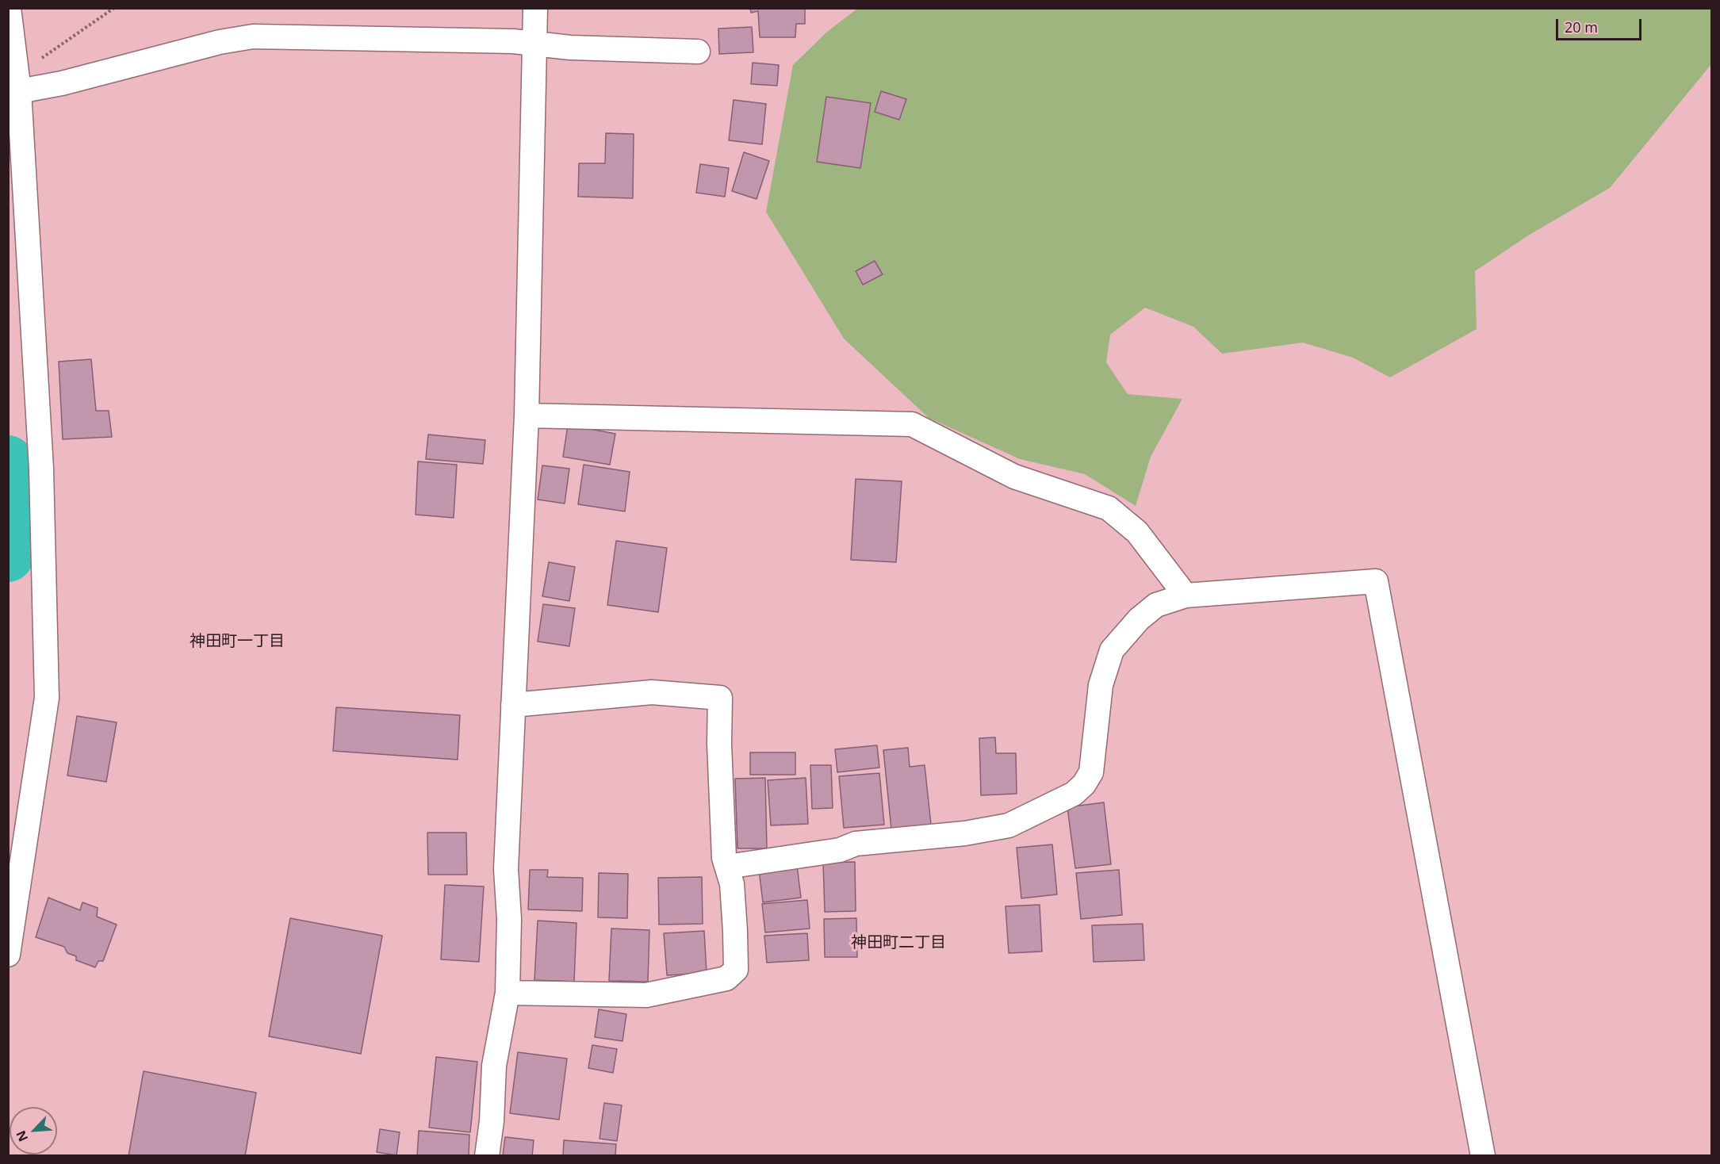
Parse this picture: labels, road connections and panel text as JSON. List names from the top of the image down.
{
  "districts": ["神田町一丁目", "神田町二丁目"],
  "scale_bar": "20 m",
  "north": "bottom left"
}
